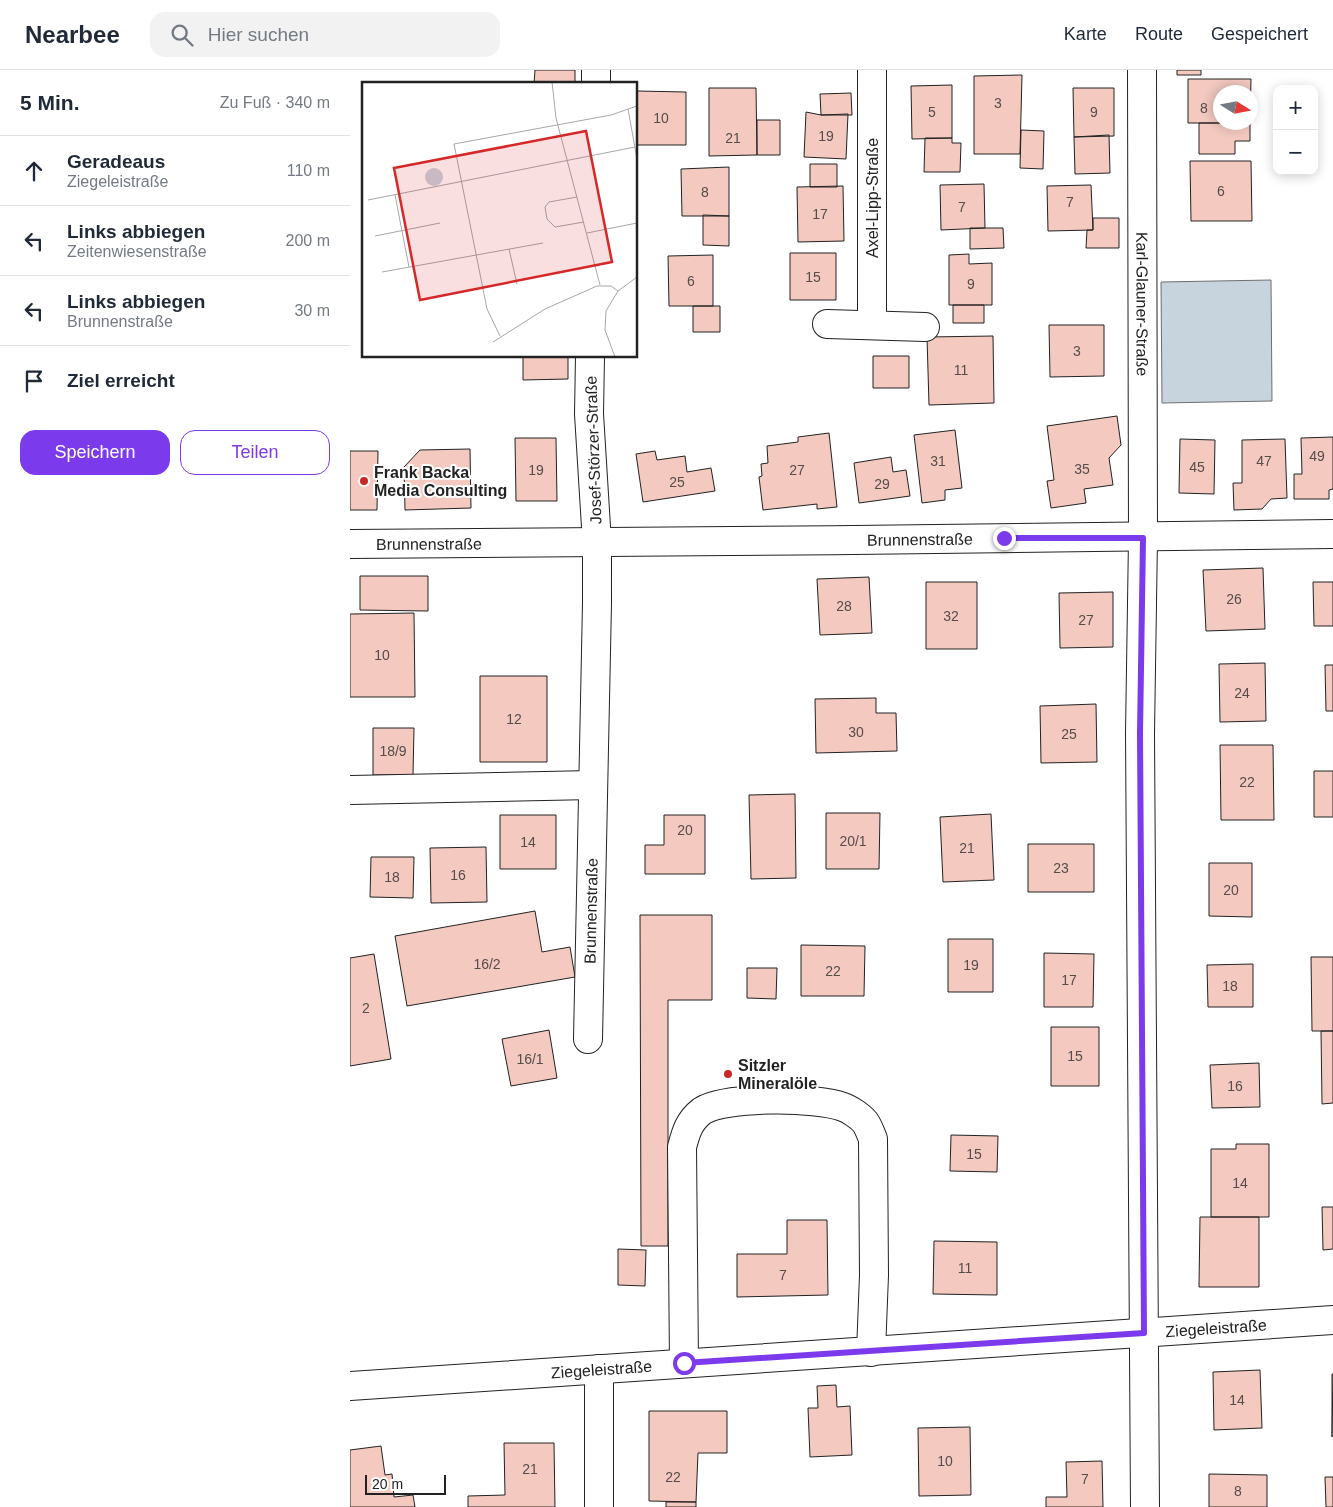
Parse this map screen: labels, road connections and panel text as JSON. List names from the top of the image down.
{
  "streets": {
    "street": [
      "Axel-Lipp-Straße",
      "Karl-Glauner-Straße",
      "Josef-Störzer-Straße",
      "Brunnenstraße",
      "Ziegeleistraße"
    ]
  },
  "crossings": [
    ["Karl-Glauner-Straße", "Brunnenstraße"],
    ["Karl-Glauner-Straße", "Ziegeleistraße"],
    ["Josef-Störzer-Straße", "Brunnenstraße"]
  ],
  "places": ["Frank Backa Media Consulting", "Sitzler Mineralöle"],
  "house_numbers": [
    "3",
    "8",
    "5",
    "9",
    "10",
    "19",
    "21",
    "6",
    "8",
    "7",
    "7",
    "17",
    "15",
    "6",
    "9",
    "3",
    "11",
    "49",
    "31",
    "47",
    "45",
    "35",
    "19",
    "27",
    "25",
    "29",
    "26",
    "28",
    "32",
    "27",
    "10",
    "24",
    "12",
    "30",
    "25",
    "18/9",
    "22",
    "20",
    "20/1",
    "14",
    "21",
    "23",
    "16",
    "18",
    "20",
    "16/2",
    "19",
    "22",
    "17",
    "18",
    "2",
    "15",
    "16/1",
    "16",
    "15",
    "14",
    "11",
    "7",
    "14",
    "10",
    "21",
    "22",
    "7",
    "8"
  ],
  "scale_bar": "20 m",
  "north": "right",
  "page": {
    "header": "Nearbee",
    "search": "Hier suchen",
    "nav": ["Karte", "Route", "Gespeichert"],
    "heading": ["5 Min.", "Zu Fuß · 340 m"],
    "map_buttons": ["+", "−"],
    "list": [
      ["Geradeaus", "Ziegeleistraße", "110 m"],
      ["Links abbiegen", "Zeitenwiesenstraße", "200 m"],
      ["Links abbiegen", "Brunnenstraße", "30 m"],
      "Ziel erreicht"
    ],
    "buttons": ["Speichern", "Teilen"],
    "scale": "20 m"
  }
}
